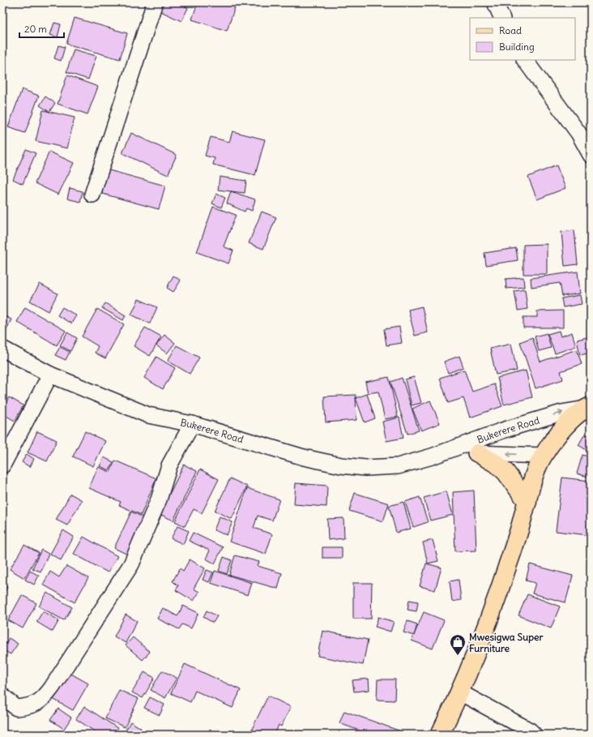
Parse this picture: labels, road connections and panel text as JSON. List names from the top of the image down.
{
  "streets": {
    "main road": ["Bukerere Road"]
  },
  "places": {
    "shop": ["Mwesigwa Super Furniture"]
  },
  "legend": ["Road", "Building"],
  "scale_bar": "20 m"
}
